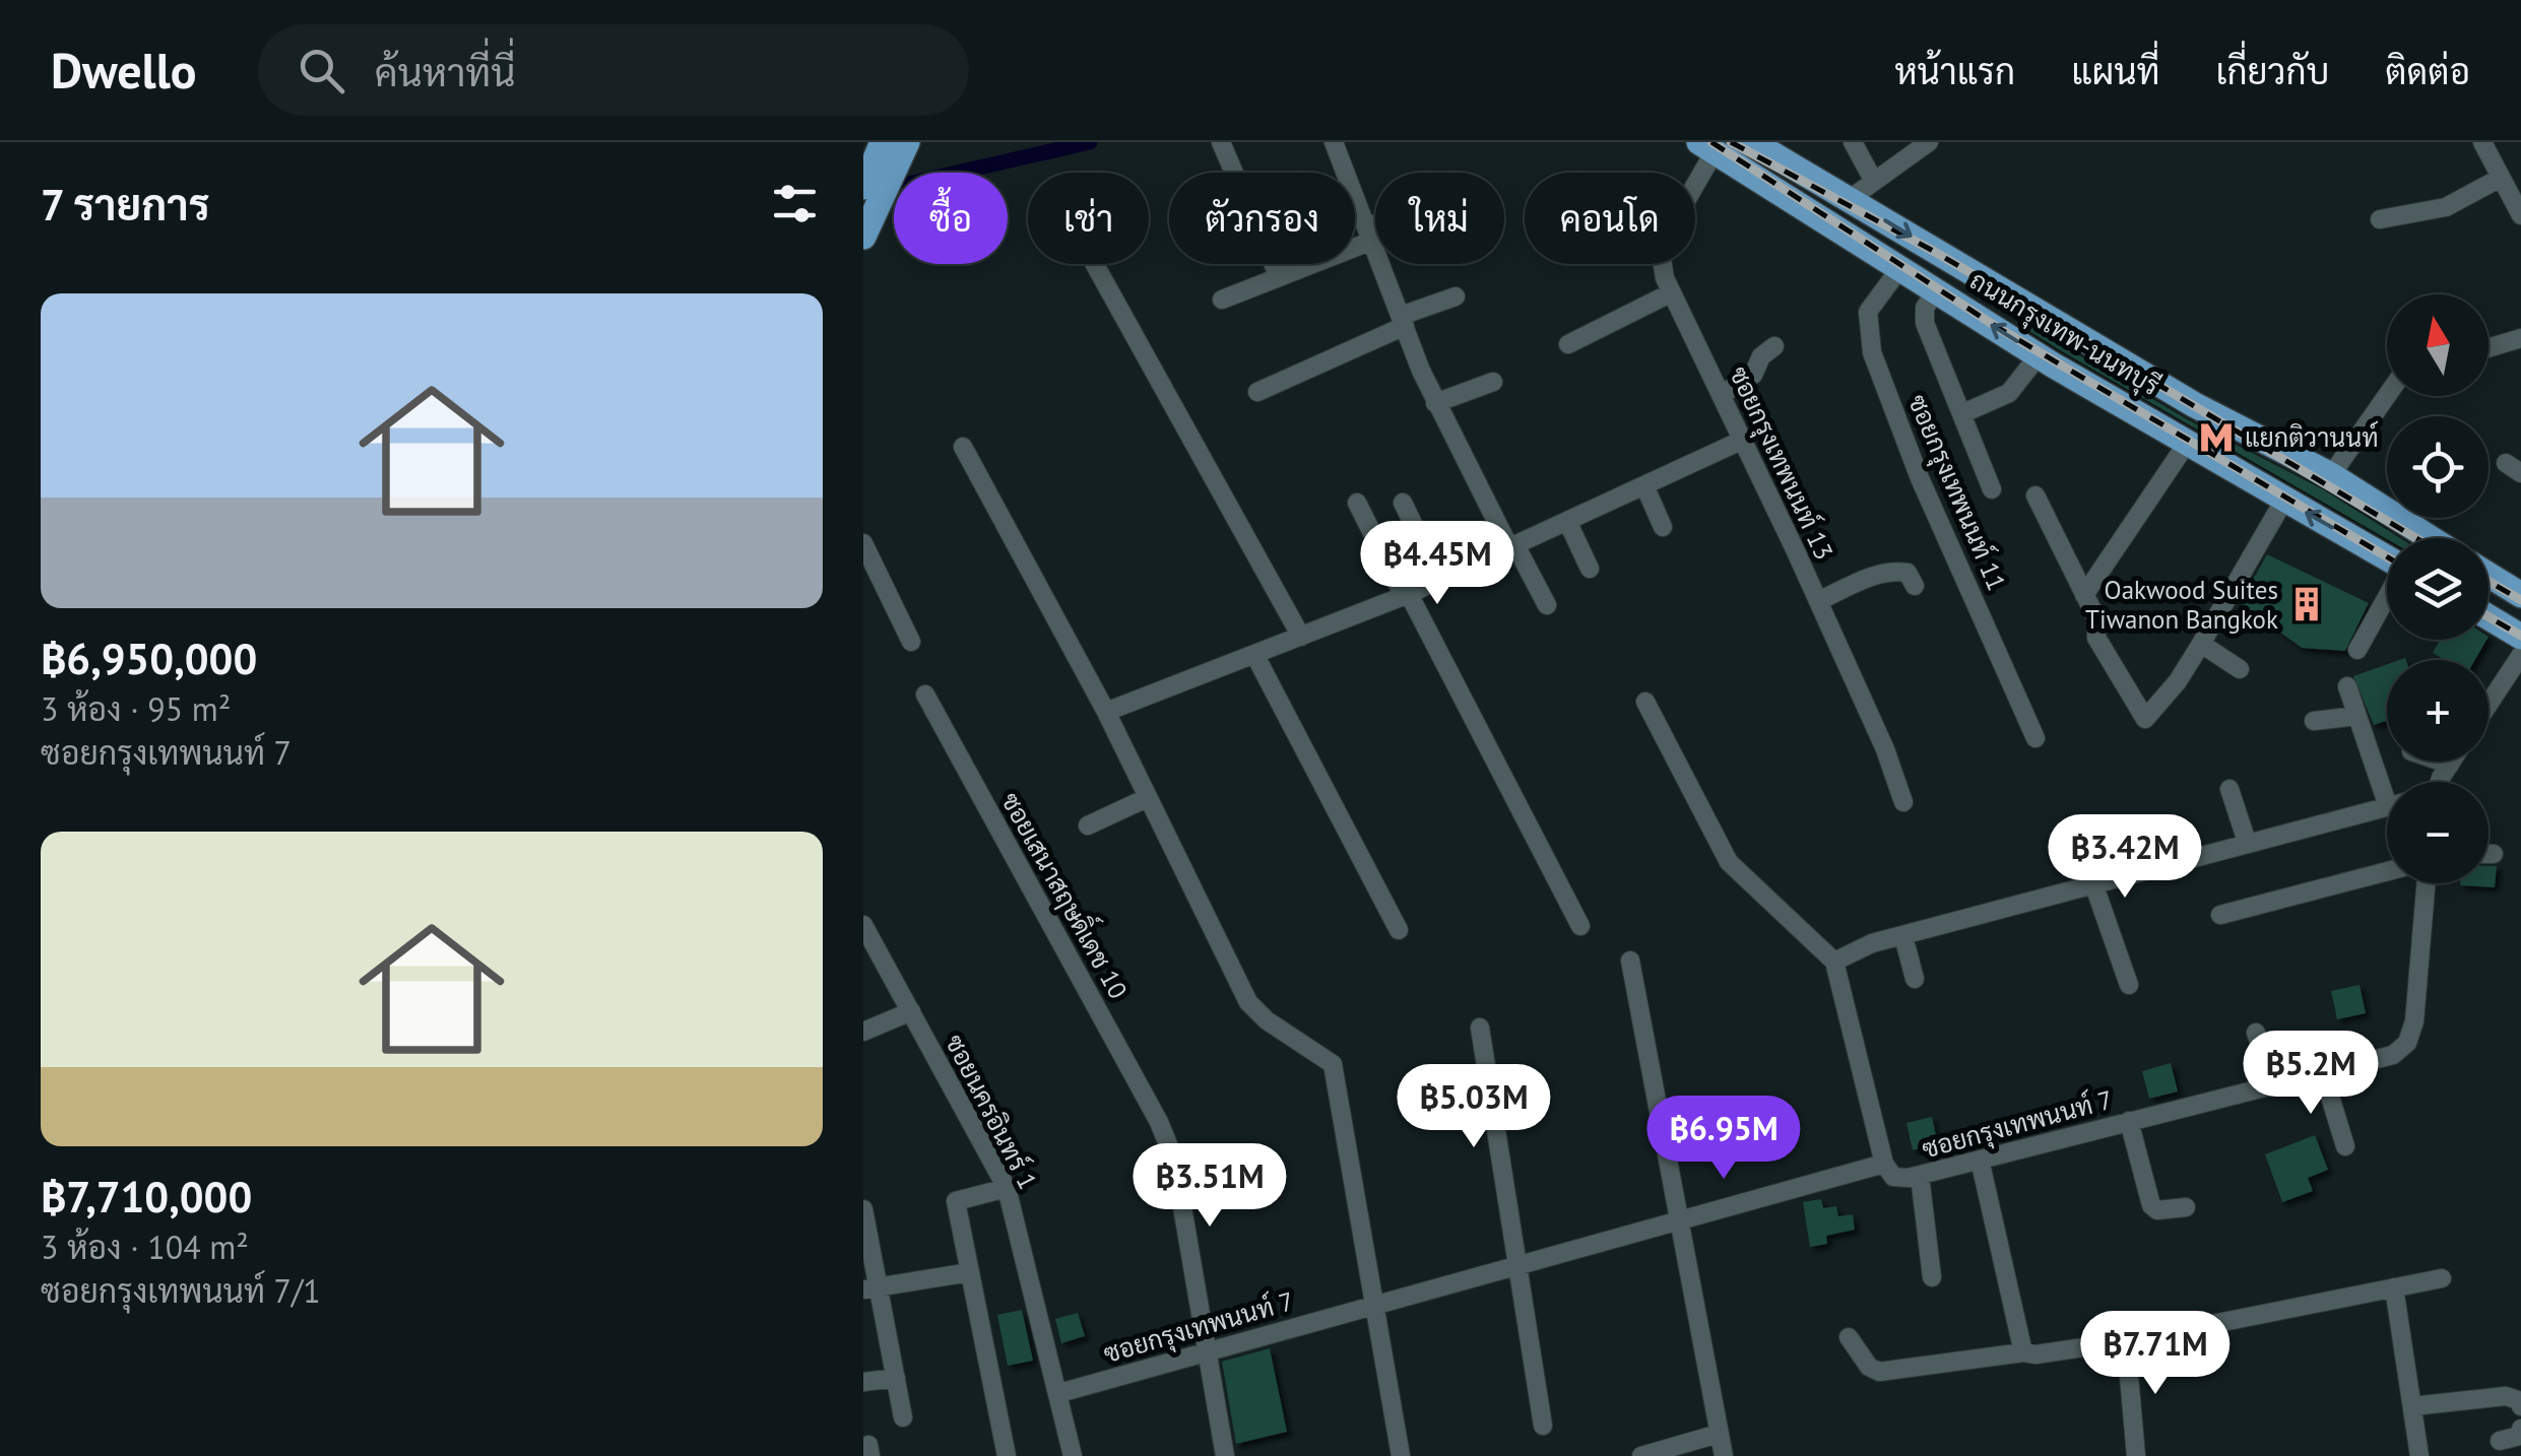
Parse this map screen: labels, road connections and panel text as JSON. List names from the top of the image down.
{
  "streets": {
    "main road": ["ถนนกรุงเทพ-นนทบุรี"],
    "street": [
      "ซอยกรุงเทพนนท์ 13",
      "ซอยกรุงเทพนนท์ 11",
      "ซอยเสนาสฤษดิ์เดช 10",
      "ซอยนครอินทร์ 1",
      "ซอยกรุงเทพนนท์ 7"
    ]
  },
  "crossings": [
    ["ถนนกรุงเทพ-นนทบุรี", "ซอยกรุงเทพนนท์ 13"],
    ["ถนนกรุงเทพ-นนทบุรี", "ซอยกรุงเทพนนท์ 11"],
    ["ซอยเสนาสฤษดิ์เดช 10", "ซอยกรุงเทพนนท์ 7"],
    ["ซอยนครอินทร์ 1", "ซอยกรุงเทพนนท์ 7"]
  ],
  "places": {
    "metro station": ["แยกติวานนท์"],
    "building": ["Oakwood Suites Tiwanon Bangkok"]
  },
  "north": "top",
  "page": {
    "header": "Dwello",
    "search": "ค้นหาที่นี่",
    "nav": [
      "หน้าแรก",
      "แผนที่",
      "เกี่ยวกับ",
      "ติดต่อ"
    ],
    "heading": "7 รายการ",
    "chip": [
      "ซื้อ",
      "เช่า",
      "ตัวกรอง",
      "ใหม่",
      "คอนโด"
    ],
    "list": [
      {
        "name": "฿6,950,000",
        "note": "3 ห้อง · 95 m² · ซอยกรุงเทพนนท์ 7"
      },
      {
        "name": "฿7,710,000",
        "note": "3 ห้อง · 104 m² · ซอยกรุงเทพนนท์ 7/1"
      }
    ],
    "map_buttons": ["+", "−"],
    "price": [
      "฿4.45M",
      "฿3.42M",
      "฿5.2M",
      "฿5.03M",
      "฿6.95M",
      "฿3.51M",
      "฿7.71M"
    ]
  }
}
